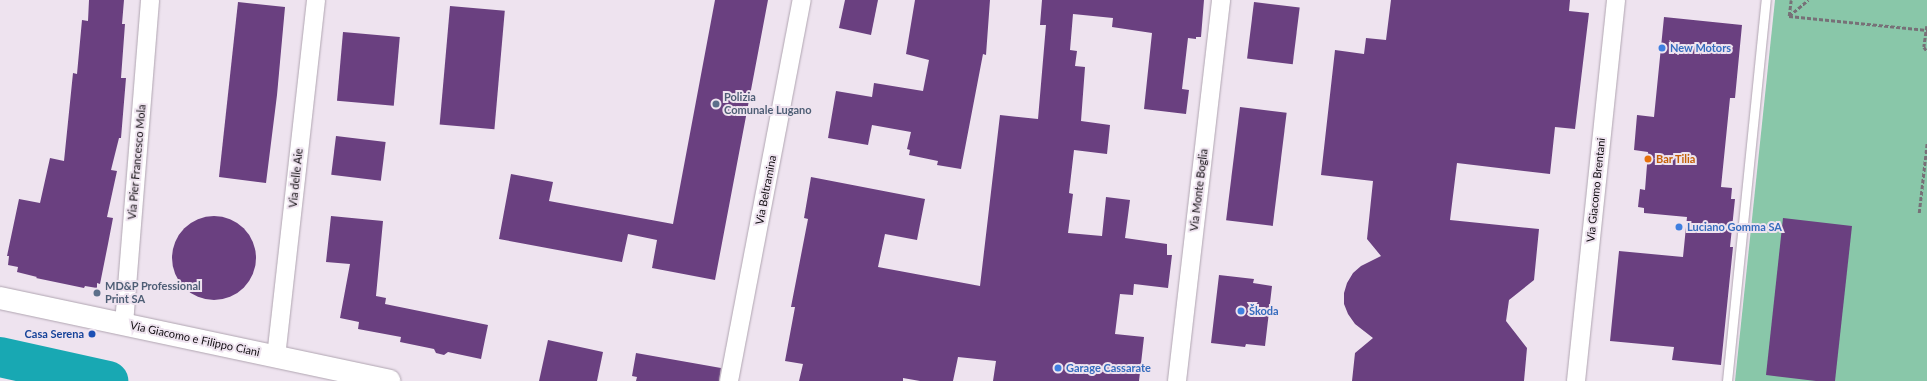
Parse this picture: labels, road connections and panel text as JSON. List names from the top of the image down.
{
  "streets": {
    "main road": ["Via Giacomo e Filippo Ciani"],
    "street": [
      "Via Pier Francesco Mola",
      "Via delle Aie",
      "Via Beltramina",
      "Via Monte Boglia",
      "Via Giacomo Brentani"
    ]
  },
  "crossings": [
    ["Via Pier Francesco Mola", "Via Giacomo e Filippo Ciani"],
    ["Via delle Aie", "Via Giacomo e Filippo Ciani"]
  ],
  "places": [
    "New Motors",
    "Polizia Comunale Lugano",
    "Bar Tilia",
    "Luciano Gomma SA",
    "MD&P Professional Print SA",
    "Škoda",
    "Casa Serena",
    "Garage Cassarate"
  ]
}
